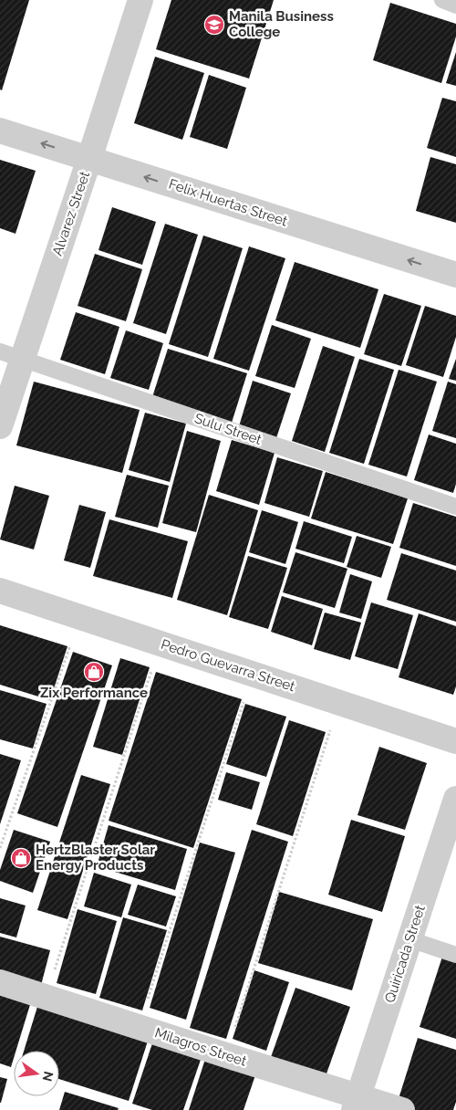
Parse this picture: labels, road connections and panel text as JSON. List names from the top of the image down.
{
  "streets": {
    "street": [
      "Felix Huertas Street",
      "Alvarez Street",
      "Pedro Guevarra Street",
      "Quiricada Street",
      "Milagros Street"
    ],
    "lane": ["Sulu Street"]
  },
  "crossings": [
    ["Felix Huertas Street", "Alvarez Street"],
    ["Alvarez Street", "Sulu Street"],
    ["Quiricada Street", "Milagros Street"]
  ],
  "one_way": ["Felix Huertas Street"],
  "places": {
    "school or university": ["Manila Business College"],
    "shop": ["Zix Performance", "HertzBlaster Solar Energy Products"]
  },
  "north": "right"
}
